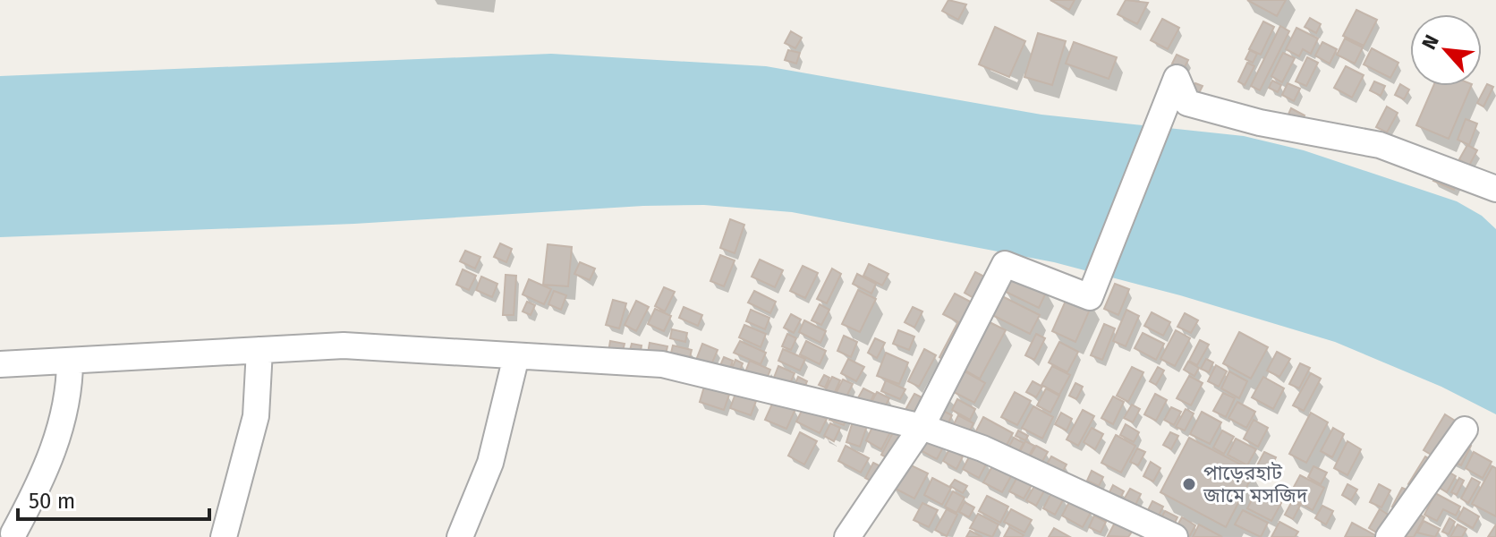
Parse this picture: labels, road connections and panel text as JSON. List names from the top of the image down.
{
  "places": ["পাড়েরহাট জামে মসজিদ"],
  "scale_bar": "50 m",
  "north": "top left"
}
